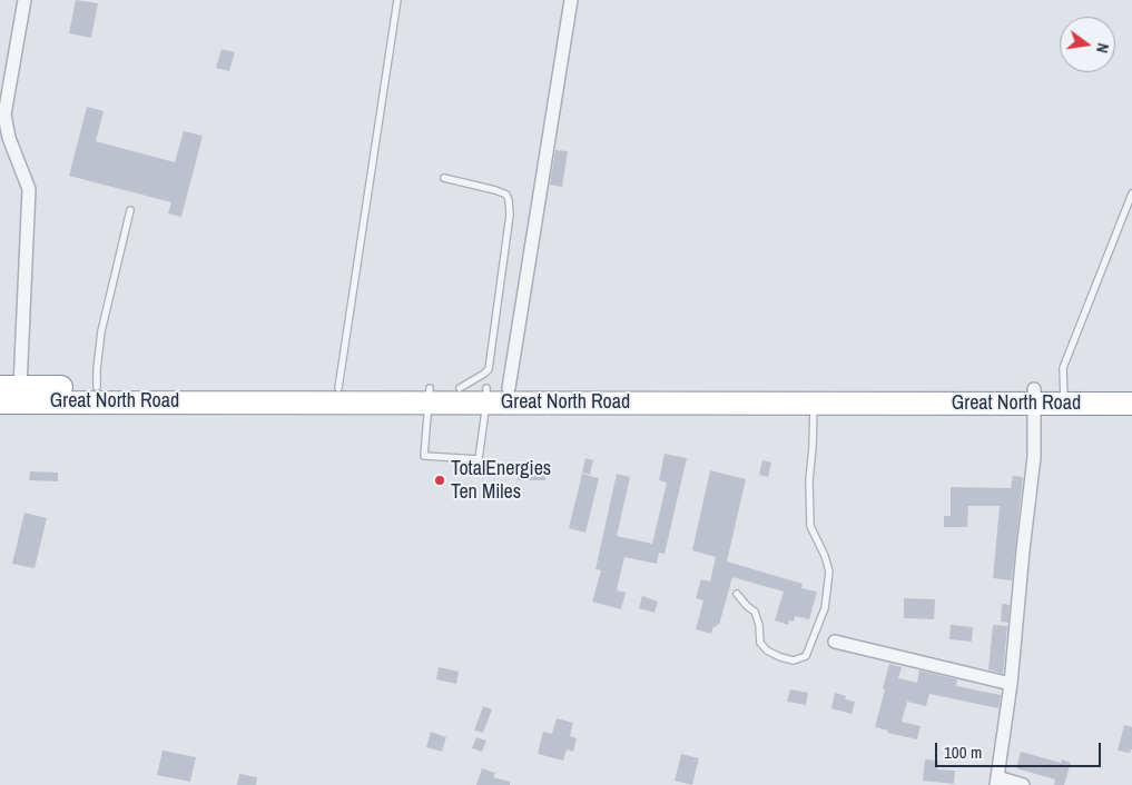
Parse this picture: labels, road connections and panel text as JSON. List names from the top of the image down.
{
  "streets": {
    "highway": ["Great North Road"]
  },
  "places": ["TotalEnergies Ten Miles"],
  "scale_bar": "100 m",
  "north": "right"
}
